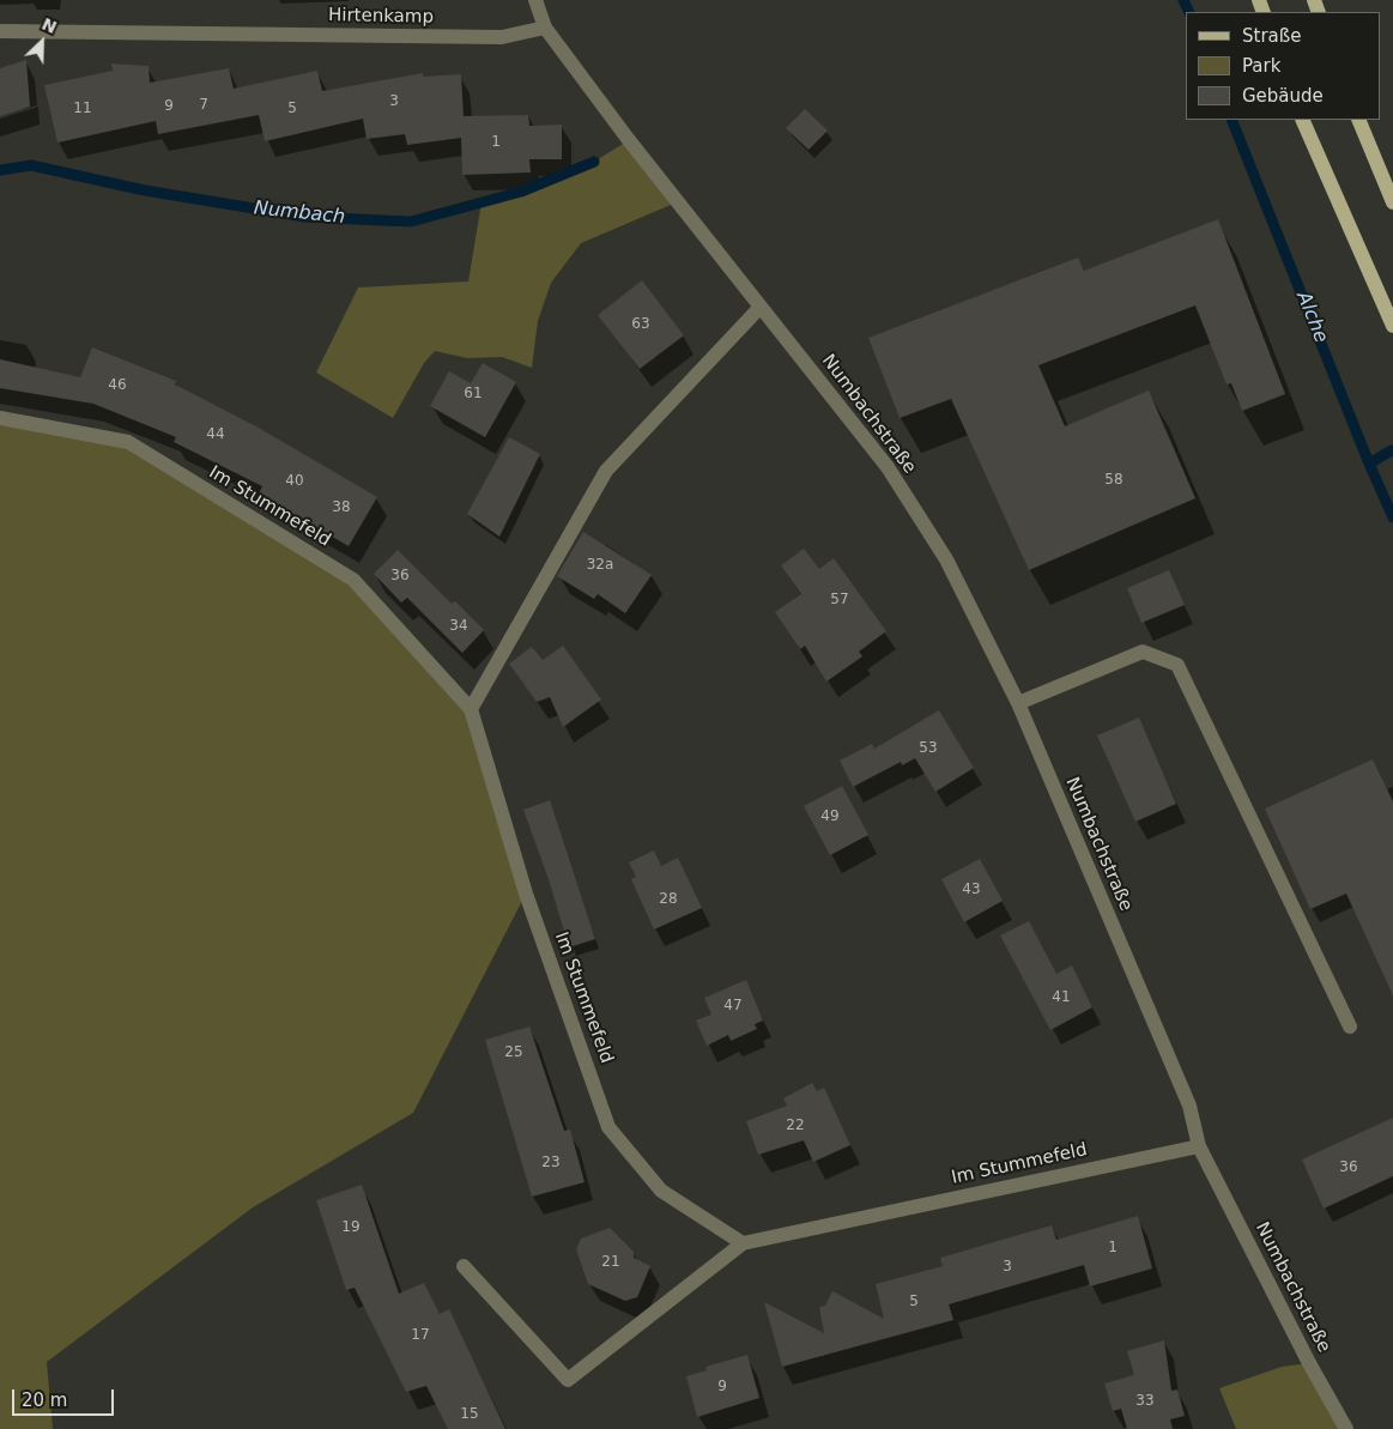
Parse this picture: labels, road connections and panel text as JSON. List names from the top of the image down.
{
  "streets": {
    "street": ["Hirtenkamp", "Numbachstraße", "Im Stummefeld"]
  },
  "crossings": [
    ["Hirtenkamp", "Numbachstraße"],
    ["Numbachstraße", "Im Stummefeld"]
  ],
  "water": ["Numbach", "Alche"],
  "house_numbers": [
    "3",
    "7",
    "9",
    "11",
    "5",
    "1",
    "63",
    "46",
    "61",
    "44",
    "58",
    "40",
    "38",
    "32a",
    "36",
    "57",
    "34",
    "53",
    "49",
    "43",
    "28",
    "41",
    "47",
    "25",
    "22",
    "23",
    "36",
    "19",
    "1",
    "21",
    "3",
    "5",
    "17",
    "9",
    "33",
    "15"
  ],
  "legend": ["Straße", "Park", "Gebäude"],
  "scale_bar": "20 m",
  "north": "top right"
}
